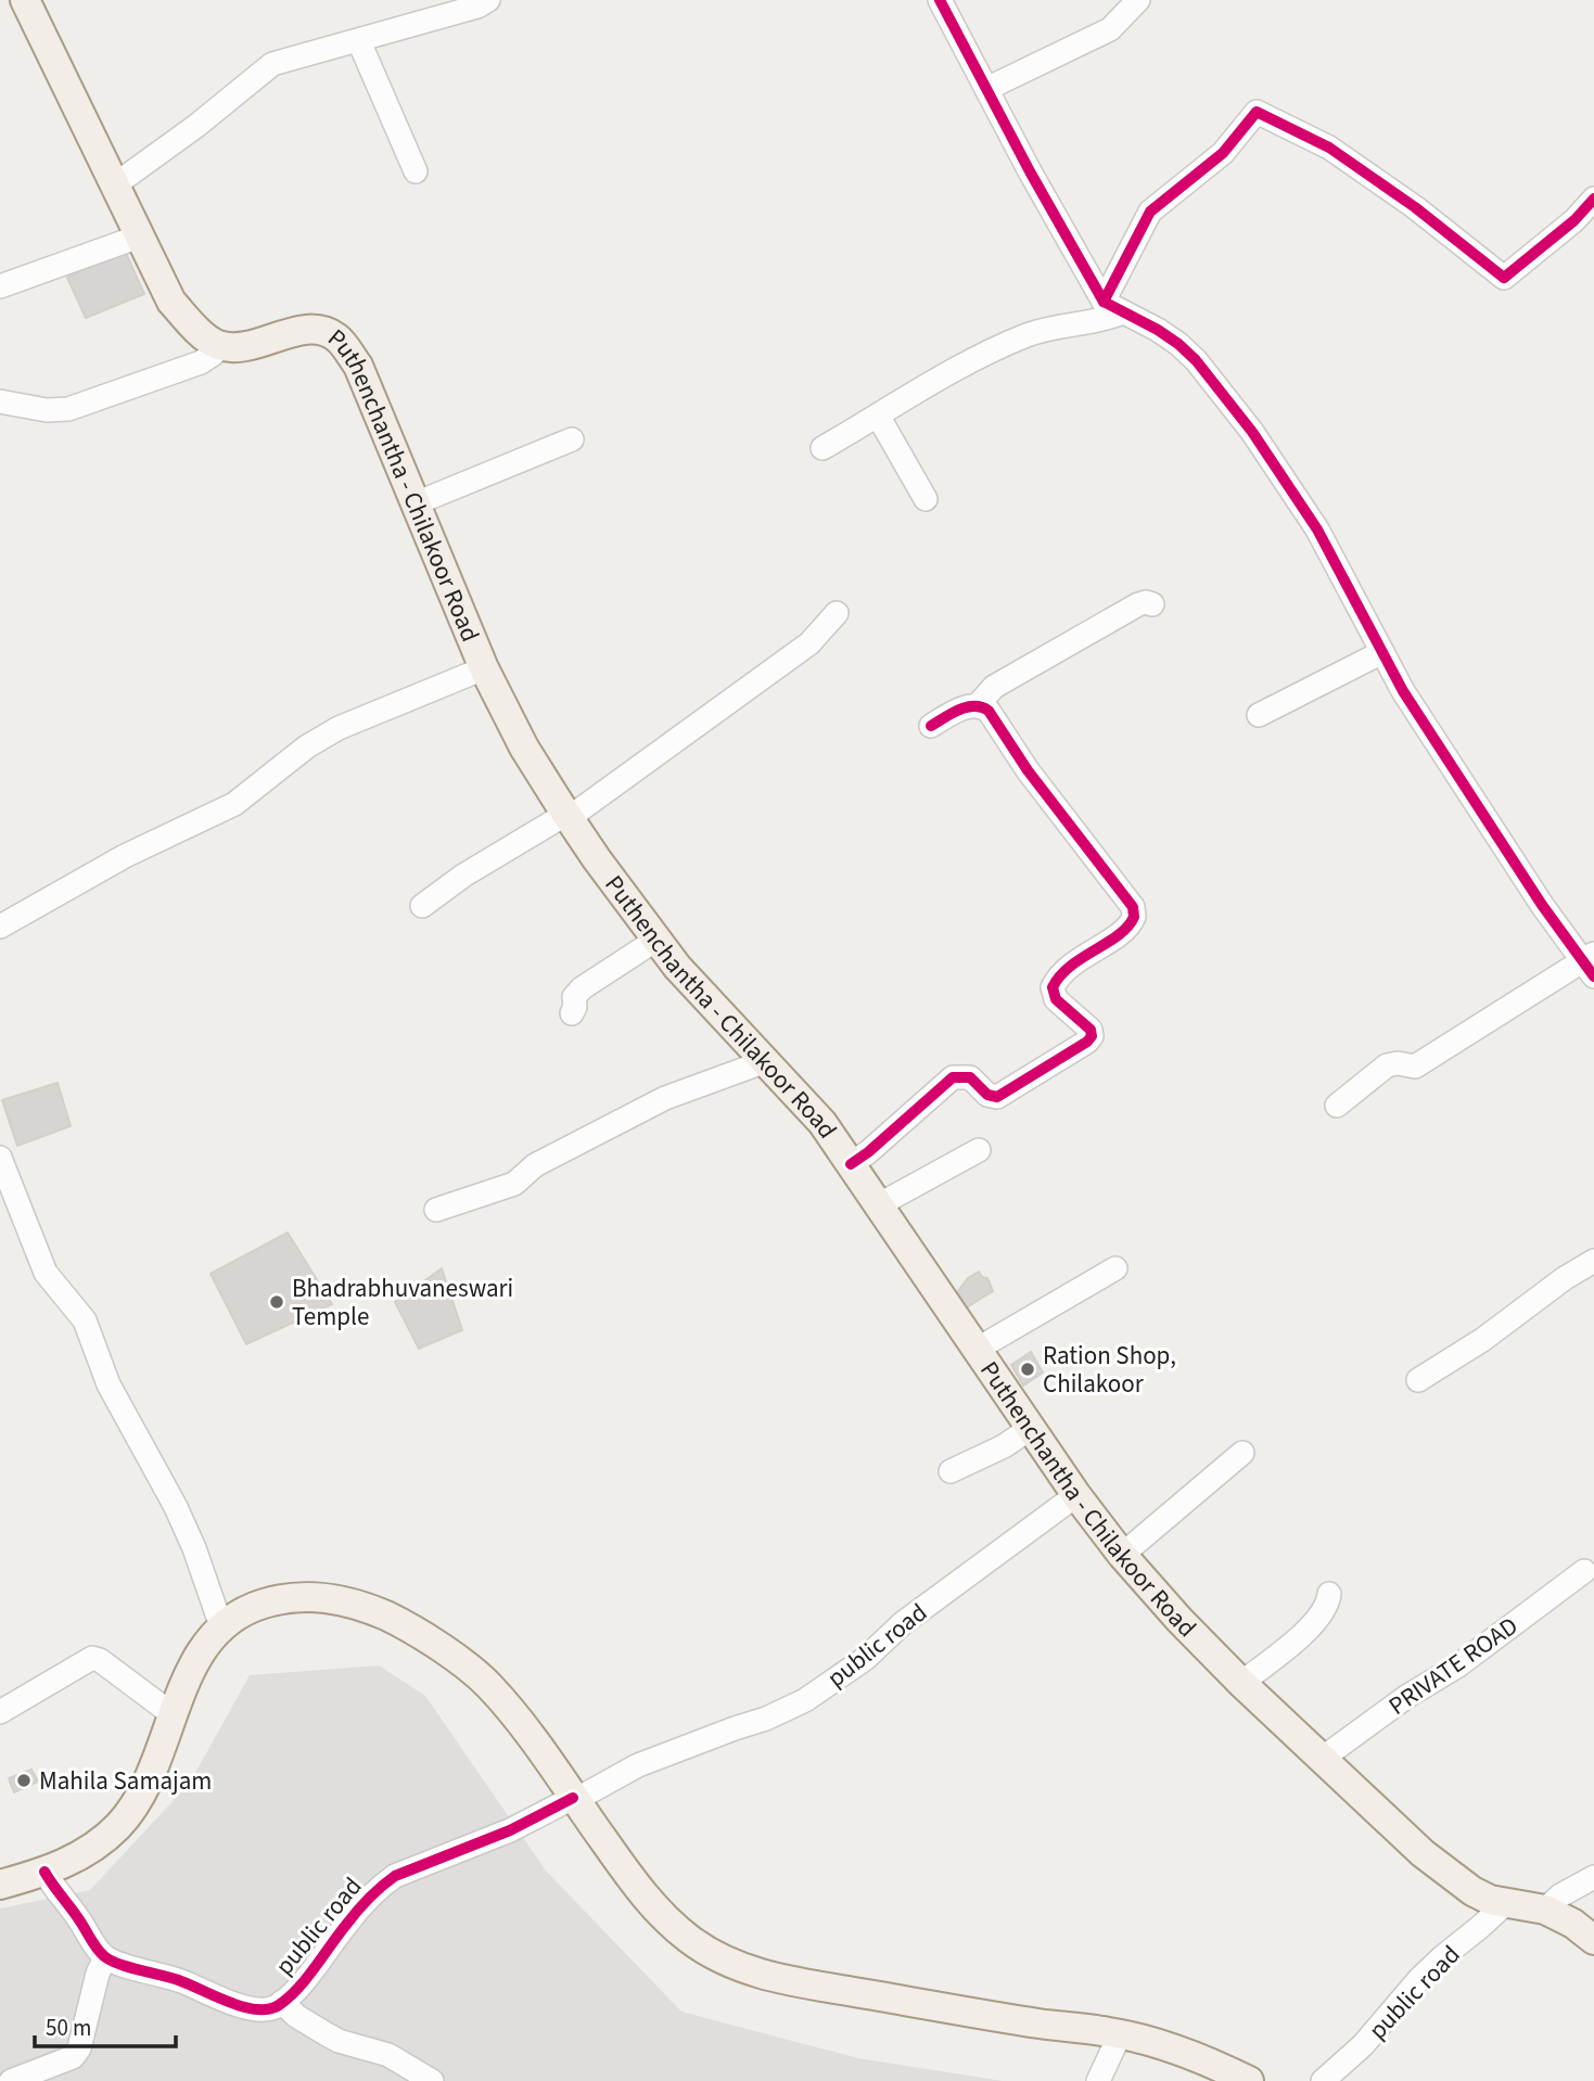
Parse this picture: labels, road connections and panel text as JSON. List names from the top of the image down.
{
  "streets": {
    "main road": ["Puthenchantha - Chilakoor Road"],
    "street": ["public road", "PRIVATE ROAD"]
  },
  "crossings": [
    ["Puthenchantha - Chilakoor Road", "public road"],
    ["Puthenchantha - Chilakoor Road", "PRIVATE ROAD"]
  ],
  "places": ["Bhadrabhuvaneswari Temple", "Ration Shop, Chilakoor", "Mahila Samajam"],
  "scale_bar": "50 m"
}
